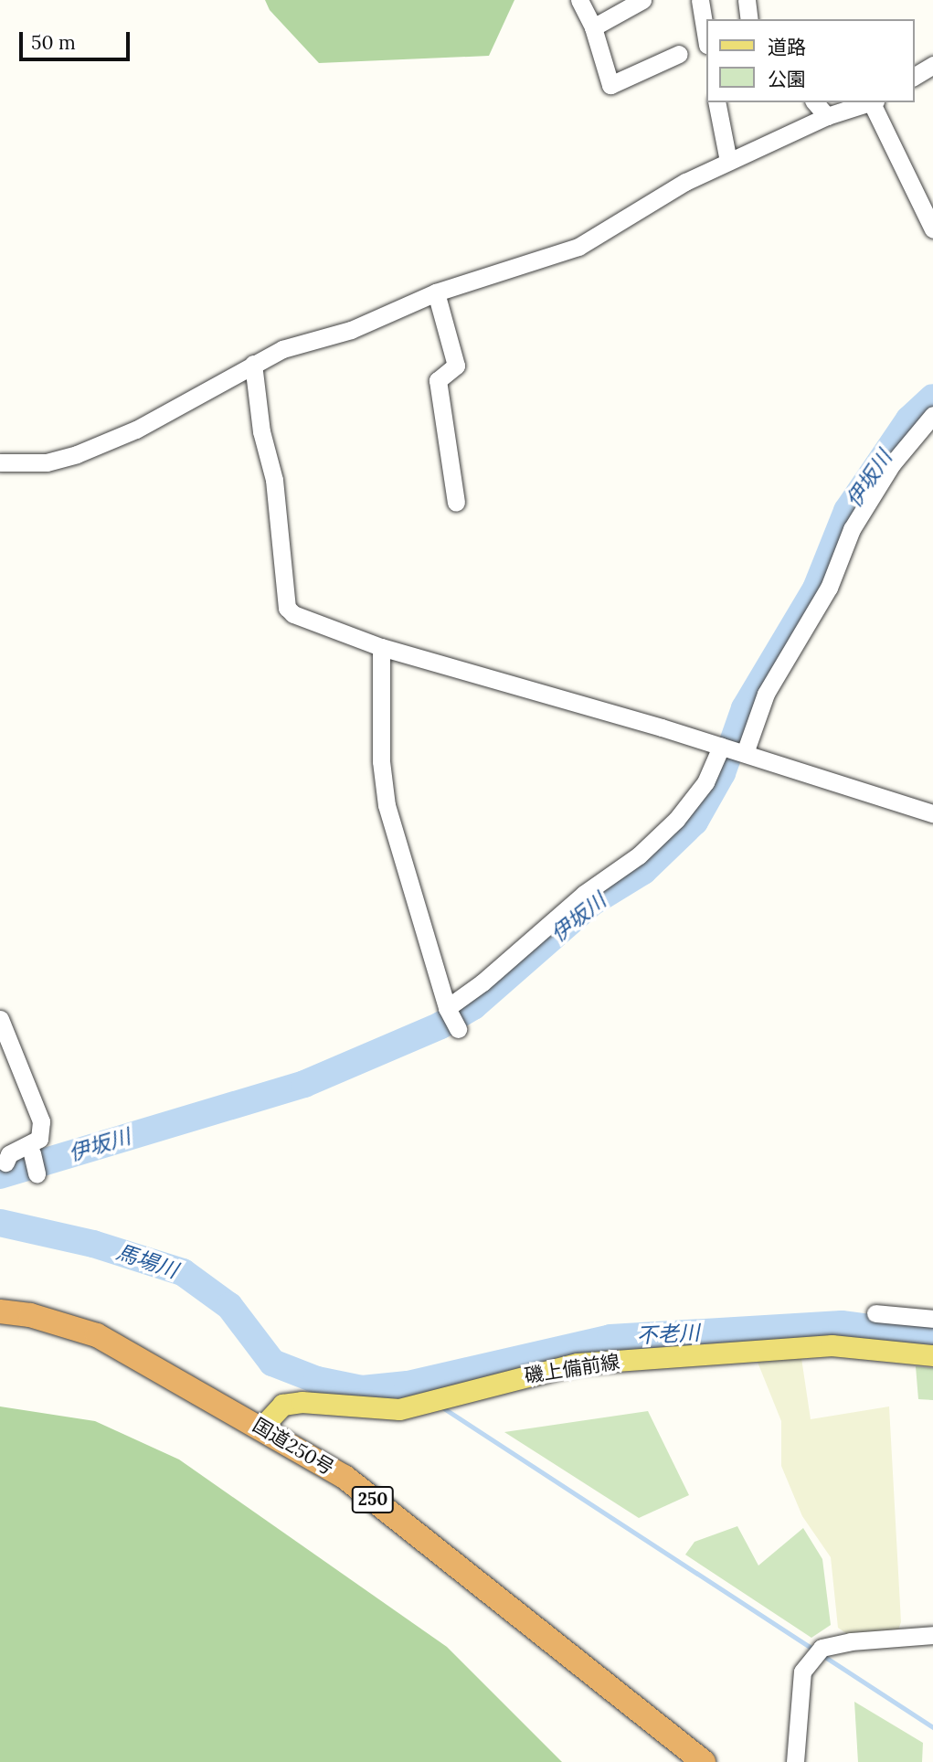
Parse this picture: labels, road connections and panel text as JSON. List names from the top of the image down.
{
  "streets": {
    "highway": ["国道250号", "250"],
    "main road": ["磯上備前線"]
  },
  "crossings": [
    ["磯上備前線", "国道250号"]
  ],
  "water": ["伊坂川", "馬場川", "不老川"],
  "legend": ["道路", "公園"],
  "scale_bar": "50 m"
}
